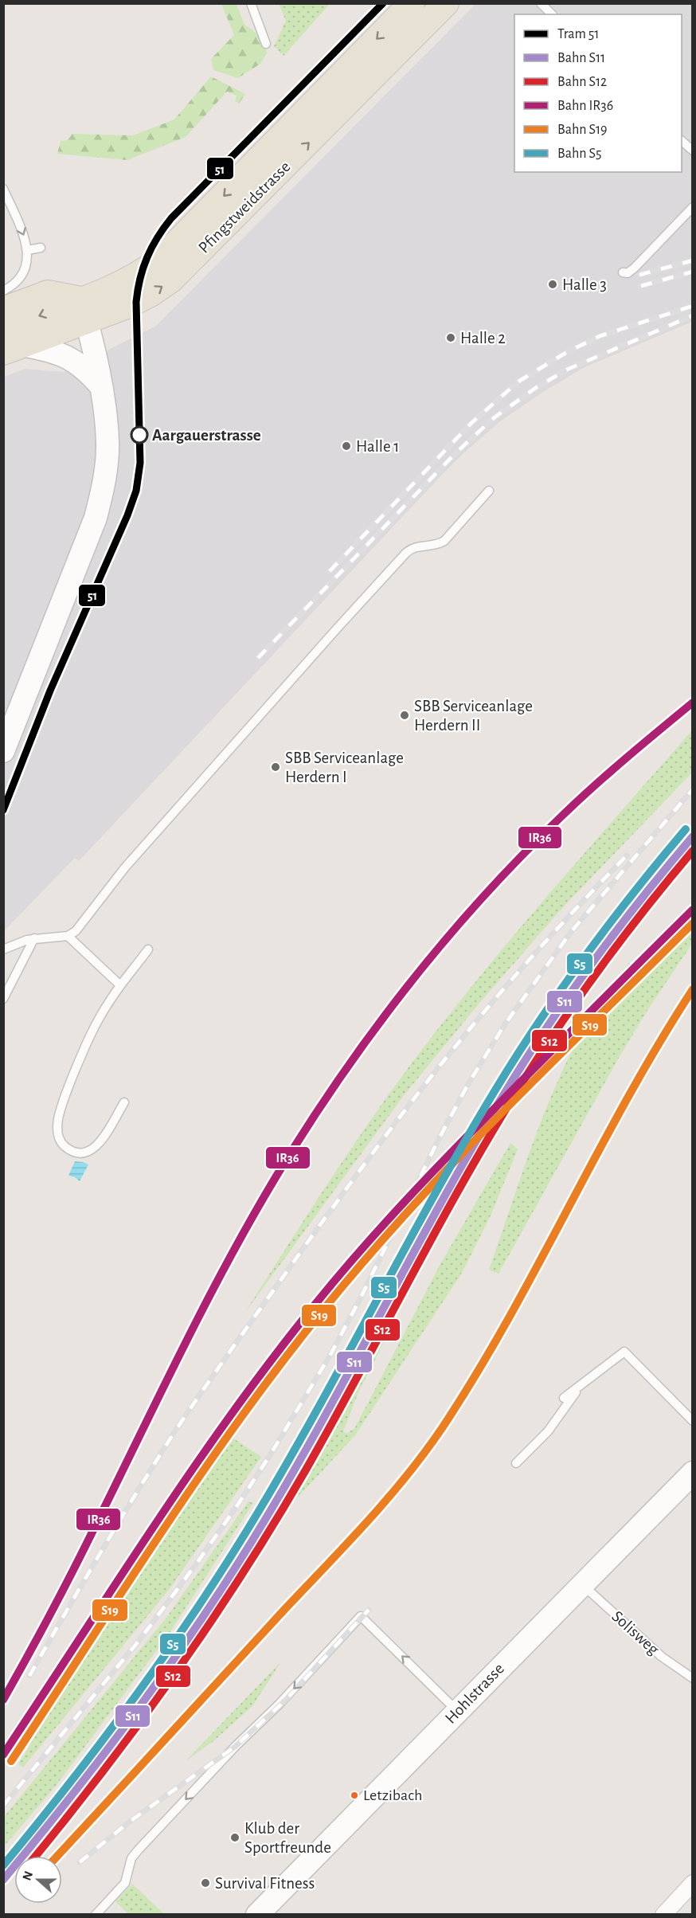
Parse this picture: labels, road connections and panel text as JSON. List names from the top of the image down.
{
  "streets": {
    "main road": ["Pfingstweidstrasse"],
    "street": ["Hohlstrasse"],
    "lane": ["Solisweg"]
  },
  "crossings": [
    ["Solisweg", "Hohlstrasse"]
  ],
  "places": [
    "Halle 3",
    "Halle 2",
    "Aargauerstrasse",
    "Halle 1",
    "SBB Serviceanlage Herdern II",
    "SBB Serviceanlage Herdern I",
    "Letzibach",
    "Klub der Sportfreunde",
    "Survival Fitness"
  ],
  "lines": [
    "tram line 51",
    "rail line IR36",
    "rail line S5",
    "rail line S11",
    "rail line S12",
    "rail line S19"
  ],
  "legend": [
    "Tram 51",
    "Bahn S11",
    "Bahn S12",
    "Bahn IR36",
    "Bahn S19",
    "Bahn S5"
  ],
  "north": "left"
}
